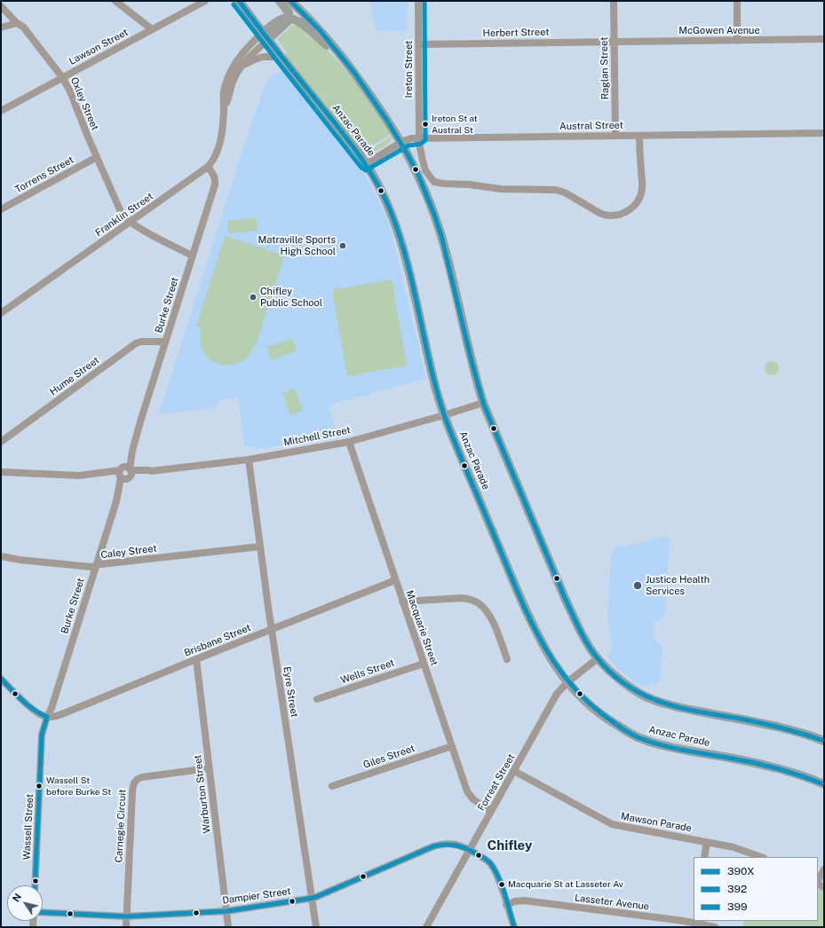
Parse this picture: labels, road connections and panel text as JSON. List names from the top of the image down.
{
  "streets": {
    "main road": ["Anzac Parade"],
    "street": [
      "McGowen Avenue",
      "Herbert Street",
      "Lawson Street",
      "Raglan Street",
      "Ireton Street",
      "Oxley Street",
      "Austral Street",
      "Torrens Street",
      "Franklin Street",
      "Burke Street",
      "Hume Street",
      "Mitchell Street",
      "Caley Street",
      "Macquarie Street",
      "Brisbane Street",
      "Wells Street",
      "Eyre Street",
      "Giles Street",
      "Forrest Street",
      "Warburton Street",
      "Mawson Parade",
      "Carnegie Circuit",
      "Wassell Street",
      "Dampier Street",
      "Lasseter Avenue"
    ]
  },
  "crossings": [
    ["McGowen Avenue", "Herbert Street"],
    ["McGowen Avenue", "Raglan Street"],
    ["Herbert Street", "Raglan Street"],
    ["Herbert Street", "Ireton Street"],
    ["Lawson Street", "Oxley Street"],
    ["Raglan Street", "Austral Street"],
    ["Ireton Street", "Austral Street"],
    ["Oxley Street", "Torrens Street"],
    ["Oxley Street", "Franklin Street"],
    ["Oxley Street", "Burke Street"],
    ["Austral Street", "Anzac Parade"],
    ["Anzac Parade", "Franklin Street"],
    ["Anzac Parade", "Mitchell Street"],
    ["Anzac Parade", "Forrest Street"],
    ["Franklin Street", "Burke Street"],
    ["Burke Street", "Hume Street"],
    ["Burke Street", "Mitchell Street"],
    ["Burke Street", "Caley Street"],
    ["Burke Street", "Brisbane Street"],
    ["Burke Street", "Wassell Street"],
    ["Mitchell Street", "Macquarie Street"],
    ["Mitchell Street", "Eyre Street"],
    ["Caley Street", "Eyre Street"],
    ["Macquarie Street", "Brisbane Street"],
    ["Macquarie Street", "Wells Street"],
    ["Macquarie Street", "Giles Street"],
    ["Macquarie Street", "Forrest Street"],
    ["Brisbane Street", "Eyre Street"],
    ["Brisbane Street", "Warburton Street"],
    ["Brisbane Street", "Wassell Street"],
    ["Eyre Street", "Dampier Street"],
    ["Forrest Street", "Mawson Parade"],
    ["Forrest Street", "Dampier Street"],
    ["Warburton Street", "Carnegie Circuit"],
    ["Warburton Street", "Dampier Street"],
    ["Carnegie Circuit", "Dampier Street"]
  ],
  "districts": ["Chifley"],
  "places": [
    "Ireton St at Austral St",
    "Matraville Sports High School",
    "Chifley Public School",
    "Justice Health Services",
    "Wassell St before Burke St",
    "Macquarie St at Lasseter Av"
  ],
  "lines": ["transit line 390X", "transit line 399", "transit line 392"],
  "legend": ["390X", "392", "399"],
  "north": "top left"
}
